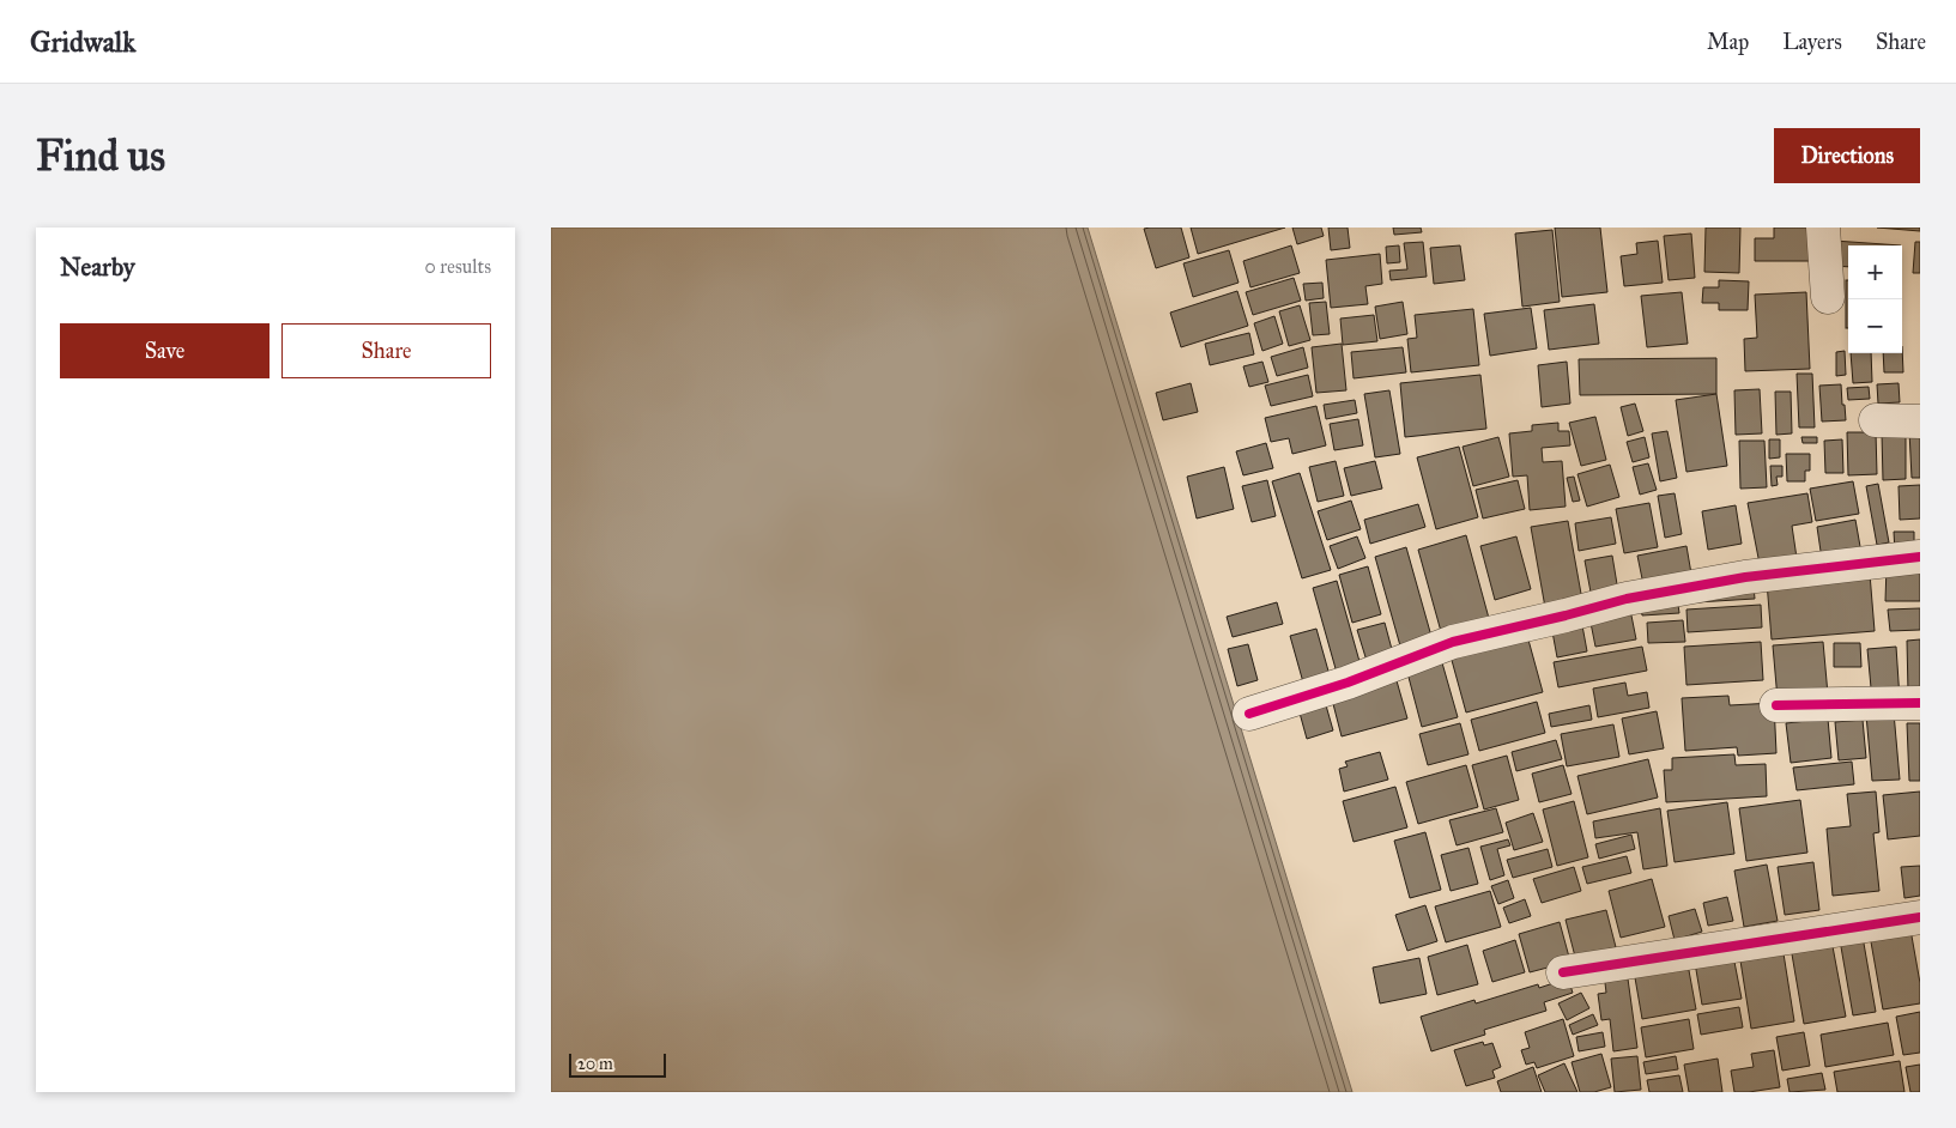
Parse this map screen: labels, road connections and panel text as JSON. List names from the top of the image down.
{
  "scale_bar": "20 m",
  "page": {
    "header": "Gridwalk",
    "nav": ["Map", "Layers", "Share"],
    "buttons": [
      "Directions",
      ["Save", "Share"]
    ],
    "title": "Find us",
    "heading": ["Nearby", "0 results"],
    "map_buttons": ["+", "−"],
    "scale": "20 m"
  }
}
